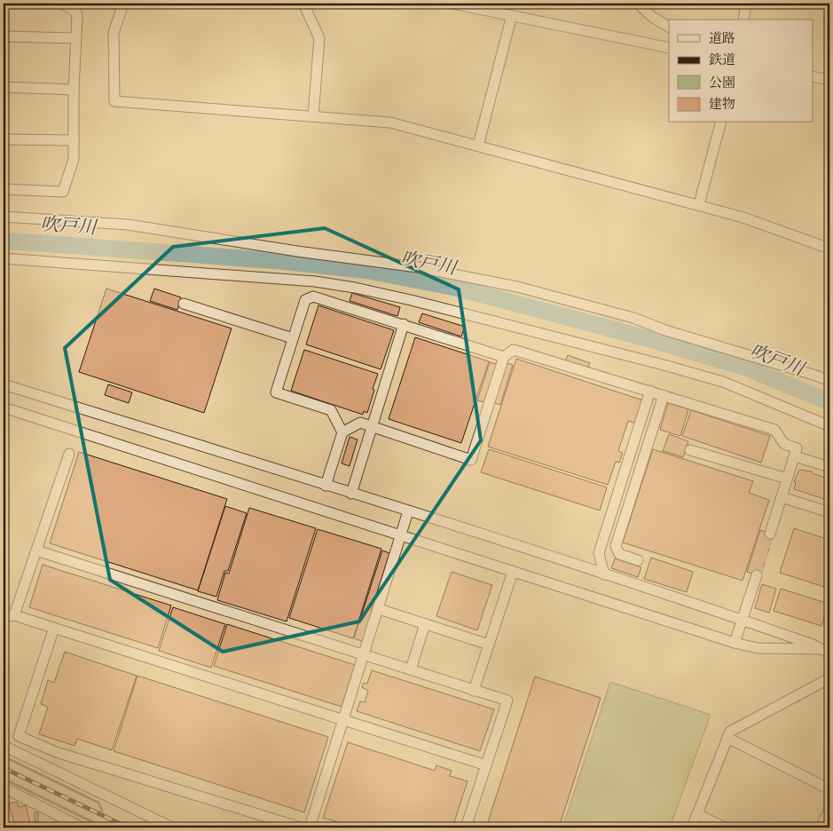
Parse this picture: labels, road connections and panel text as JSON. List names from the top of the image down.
{
  "water": ["吹戸川"],
  "legend": [
    "道路",
    "鉄道",
    "公園",
    "建物"
  ]
}
